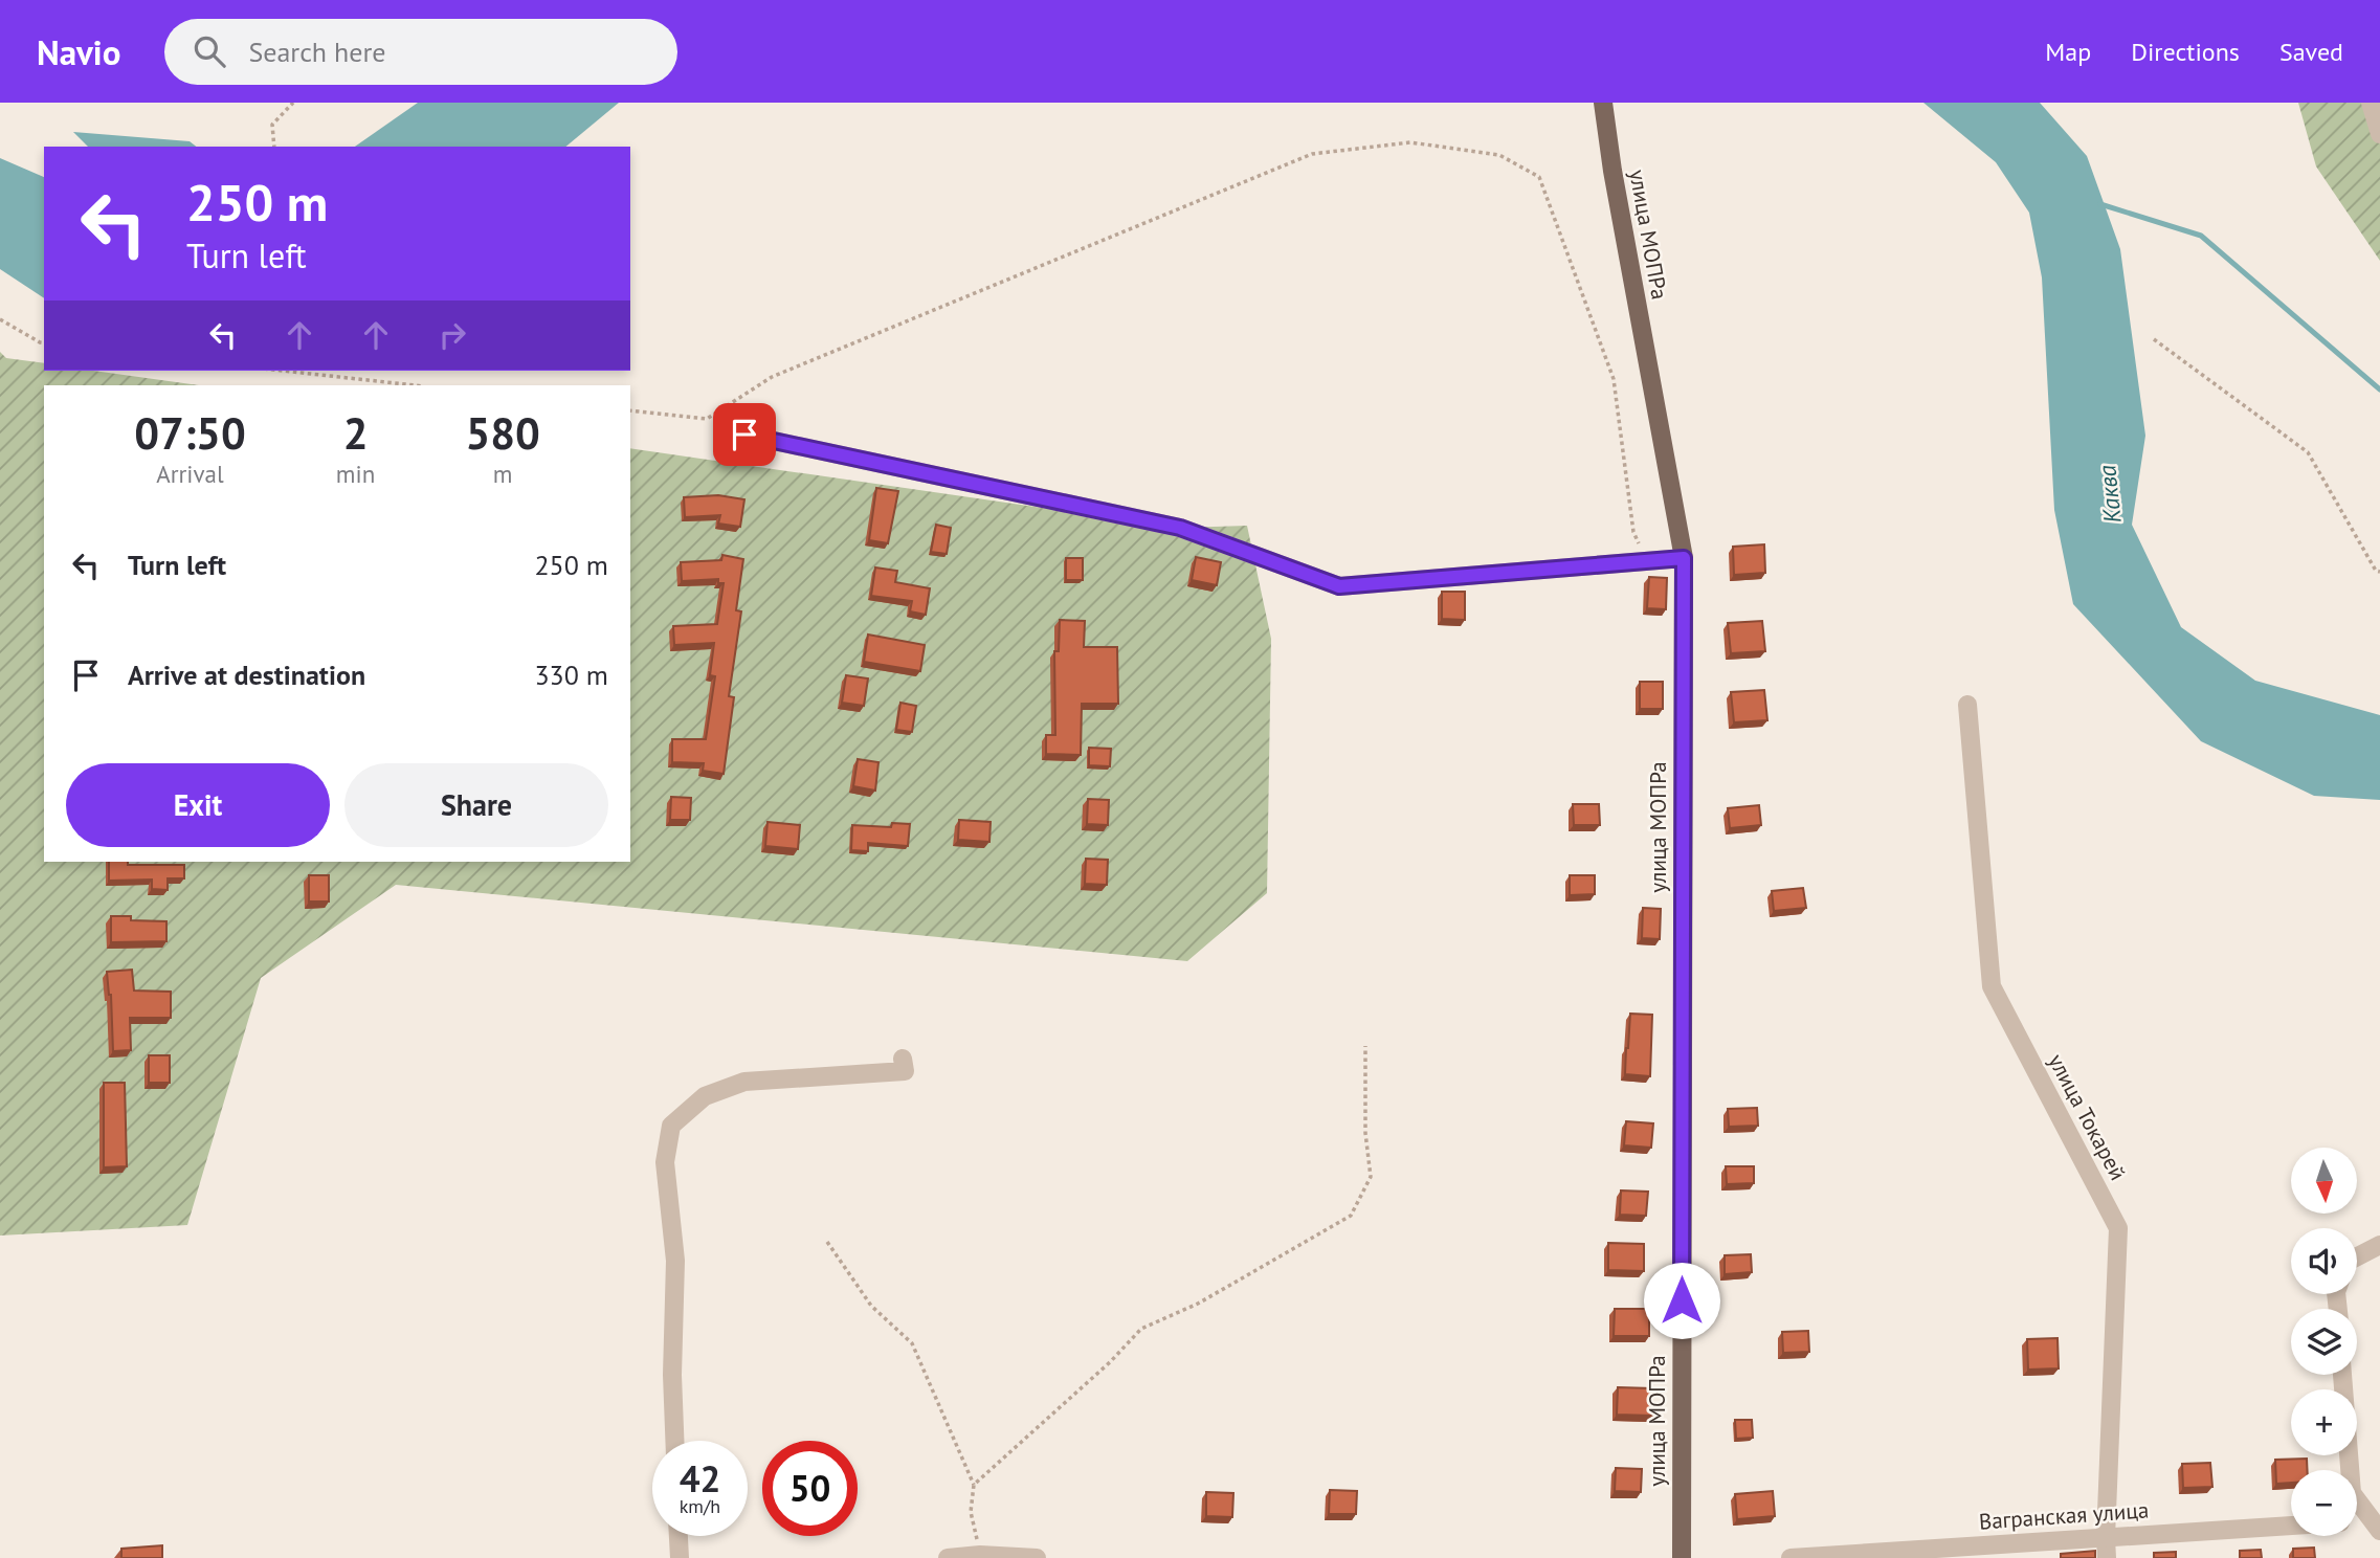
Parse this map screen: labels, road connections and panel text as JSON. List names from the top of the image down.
{
  "streets": {
    "main road": ["улица МОПРа"],
    "street": ["улица Токарей", "Вагранская улица"]
  },
  "crossings": [
    ["улица Токарей", "Вагранская улица"]
  ],
  "water": ["Каква"],
  "north": "bottom",
  "page": {
    "header": "Navio",
    "search": "Search here",
    "nav": ["Map", "Directions", "Saved"],
    "turn": ["250 m", "Turn left"],
    "eta": [
      "07:50",
      "Arrival",
      "2",
      "min",
      "580",
      "m"
    ],
    "list": [
      {
        "name": "Turn left",
        "value": "250 m"
      },
      {
        "name": "Arrive at destination",
        "value": "330 m"
      }
    ],
    "buttons": ["Exit", "Share"],
    "map_buttons": ["+", "−"],
    "speed": "42 km/h",
    "limit": "50"
  }
}
